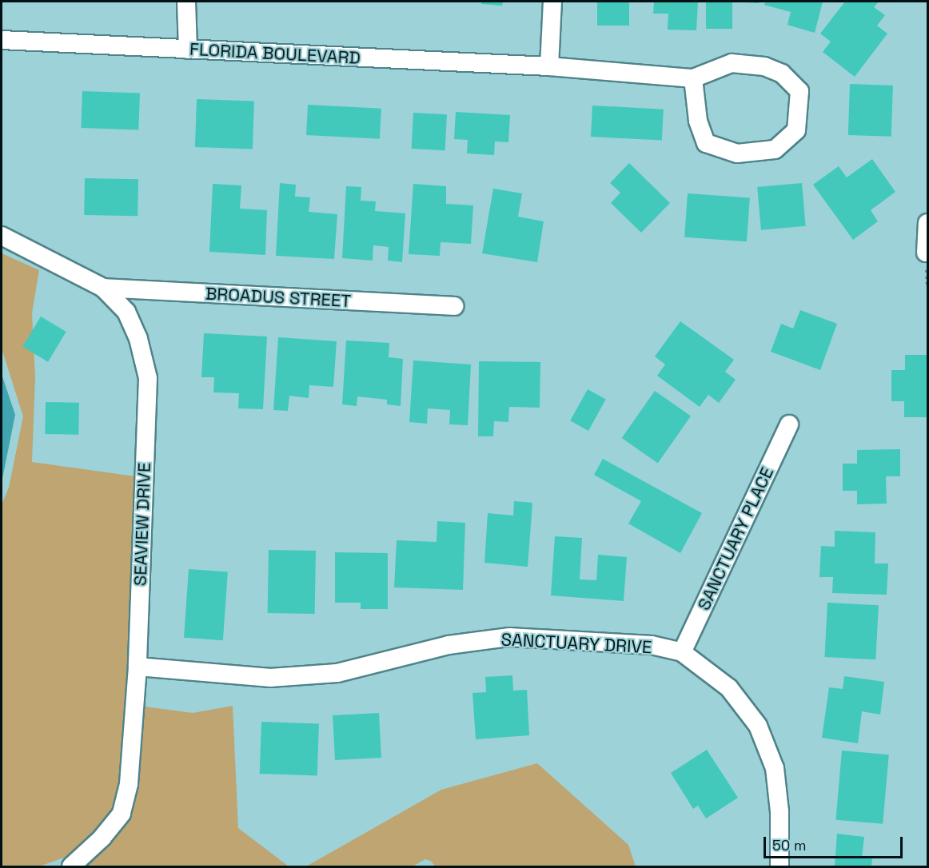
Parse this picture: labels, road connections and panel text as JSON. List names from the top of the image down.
{
  "streets": {
    "street": [
      "FLORIDA BOULEVARD",
      "BROADUS STREET",
      "SEAVIEW DRIVE",
      "SANCTUARY PLACE",
      "SANCTUARY DRIVE"
    ]
  },
  "crossings": [
    ["BROADUS STREET", "SEAVIEW DRIVE"],
    ["SEAVIEW DRIVE", "SANCTUARY DRIVE"],
    ["SANCTUARY PLACE", "SANCTUARY DRIVE"]
  ],
  "scale_bar": "50 m"
}
